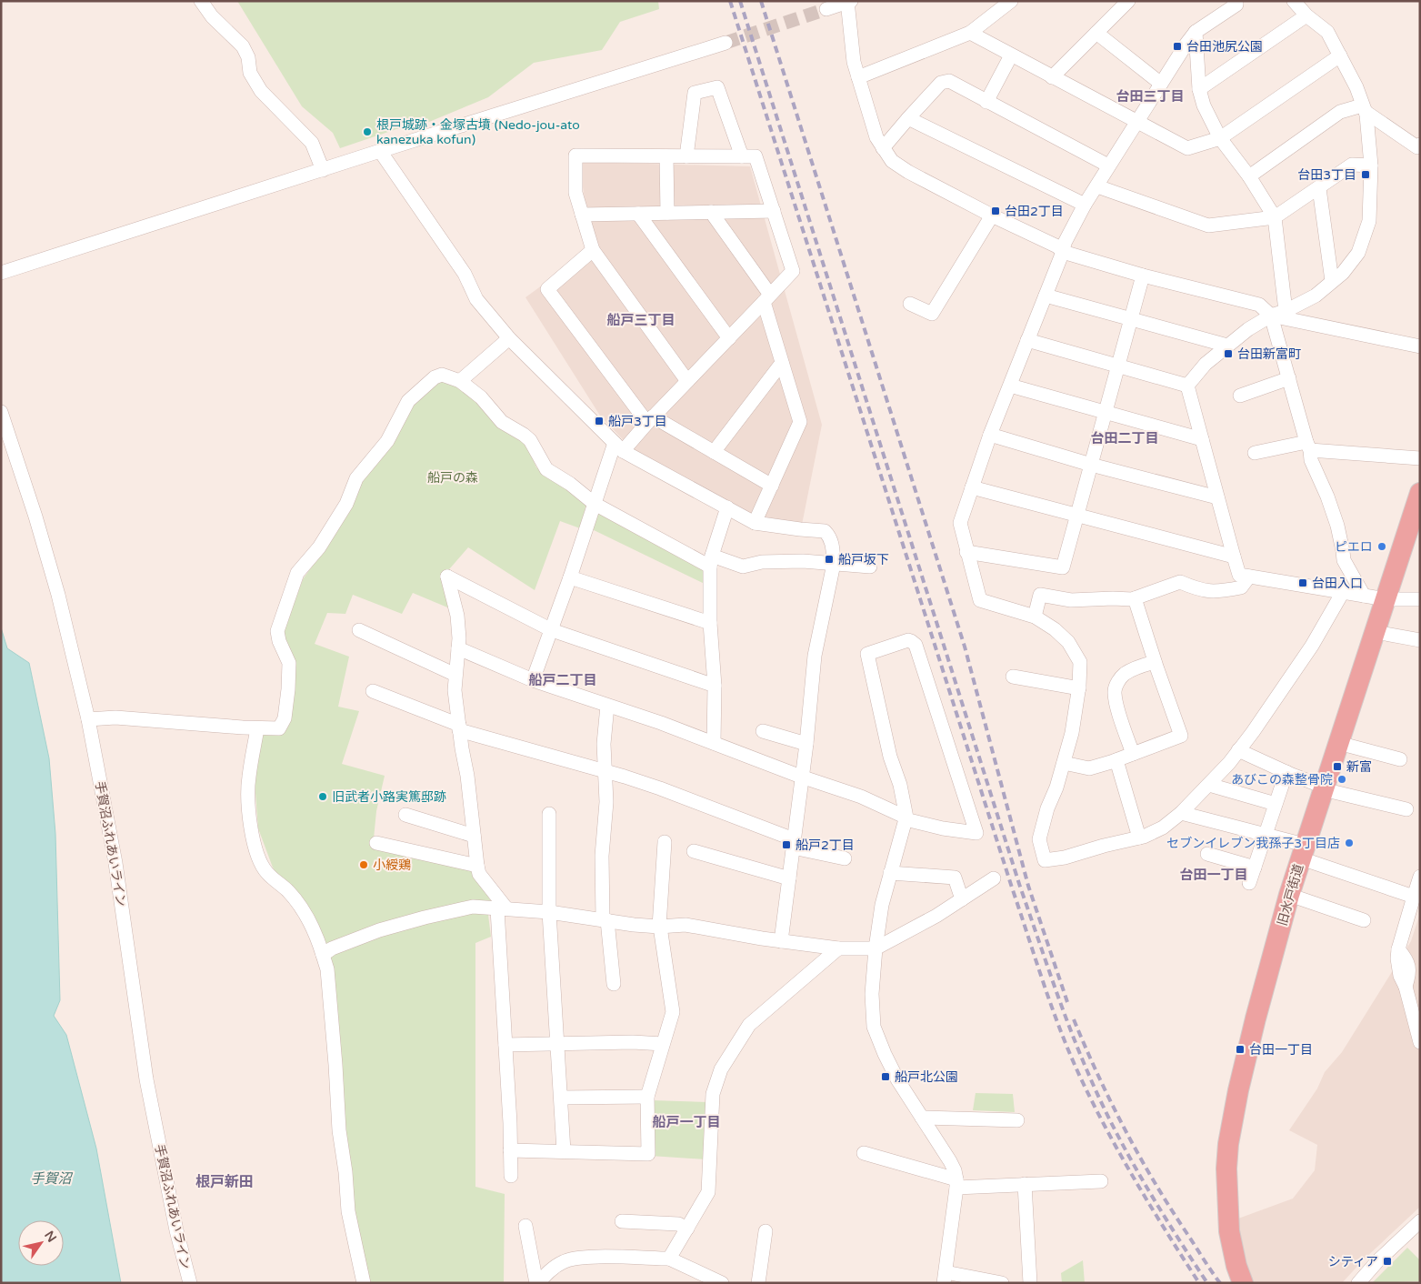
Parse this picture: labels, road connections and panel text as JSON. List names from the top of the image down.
{
  "streets": {
    "highway": ["旧水戸街道"],
    "street": ["手賀沼ふれあいライン"]
  },
  "districts": [
    "台田三丁目",
    "船戸三丁目",
    "台田二丁目",
    "船戸二丁目",
    "台田一丁目",
    "船戸一丁目",
    "根戸新田"
  ],
  "water": ["手賀沼"],
  "parks": ["船戸の森"],
  "places": {
    "transit": [
      "台田池尻公園",
      "台田3丁目",
      "台田2丁目",
      "台田新富町",
      "船戸3丁目",
      "船戸坂下",
      "台田入口",
      "新富",
      "船戸2丁目",
      "台田一丁目",
      "船戸北公園",
      "シティア"
    ],
    "other": [
      "根戸城跡・金塚古墳 (Nedo-jou-ato kanezuka kofun)",
      "ピエロ",
      "あびこの森整骨院",
      "旧武者小路実篤邸跡",
      "セブンイレブン我孫子3丁目店",
      "小綬鶏"
    ]
  },
  "north": "top right"
}
